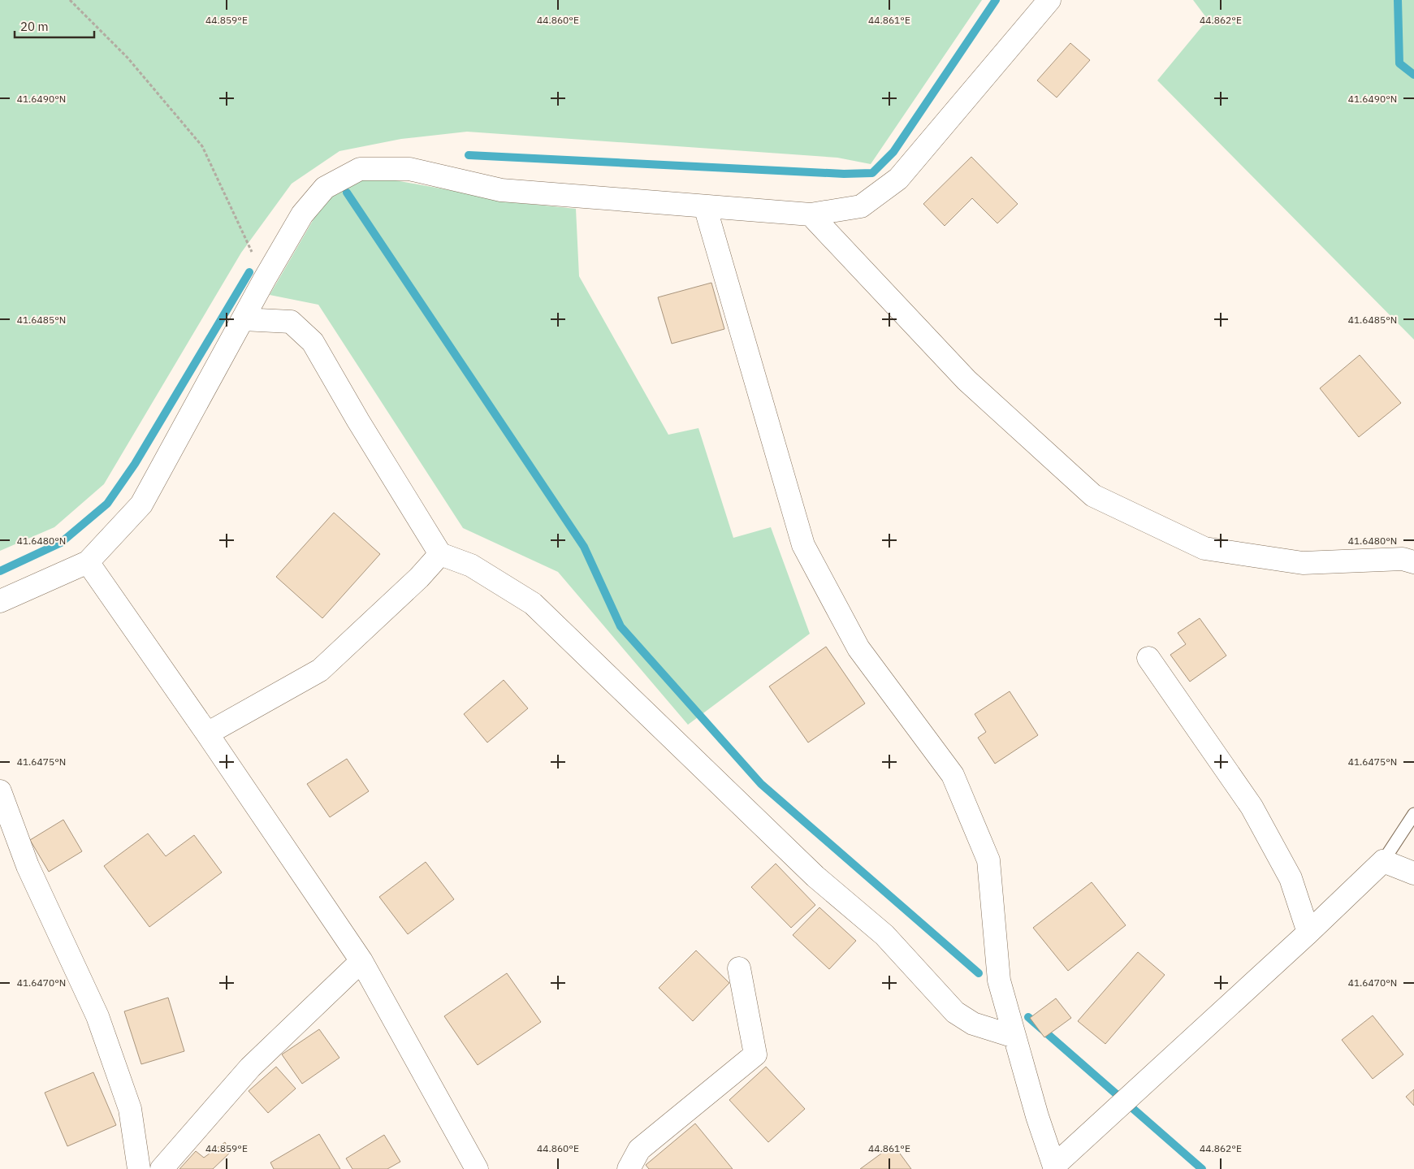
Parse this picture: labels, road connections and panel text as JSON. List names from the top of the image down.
{
  "scale_bar": "20 m",
  "coordinates": [
    "44.859°E",
    "44.860°E",
    "44.861°E",
    "44.862°E",
    "41.6490°N",
    "41.6485°N",
    "41.6480°N",
    "41.6475°N",
    "41.6470°N"
  ]
}
